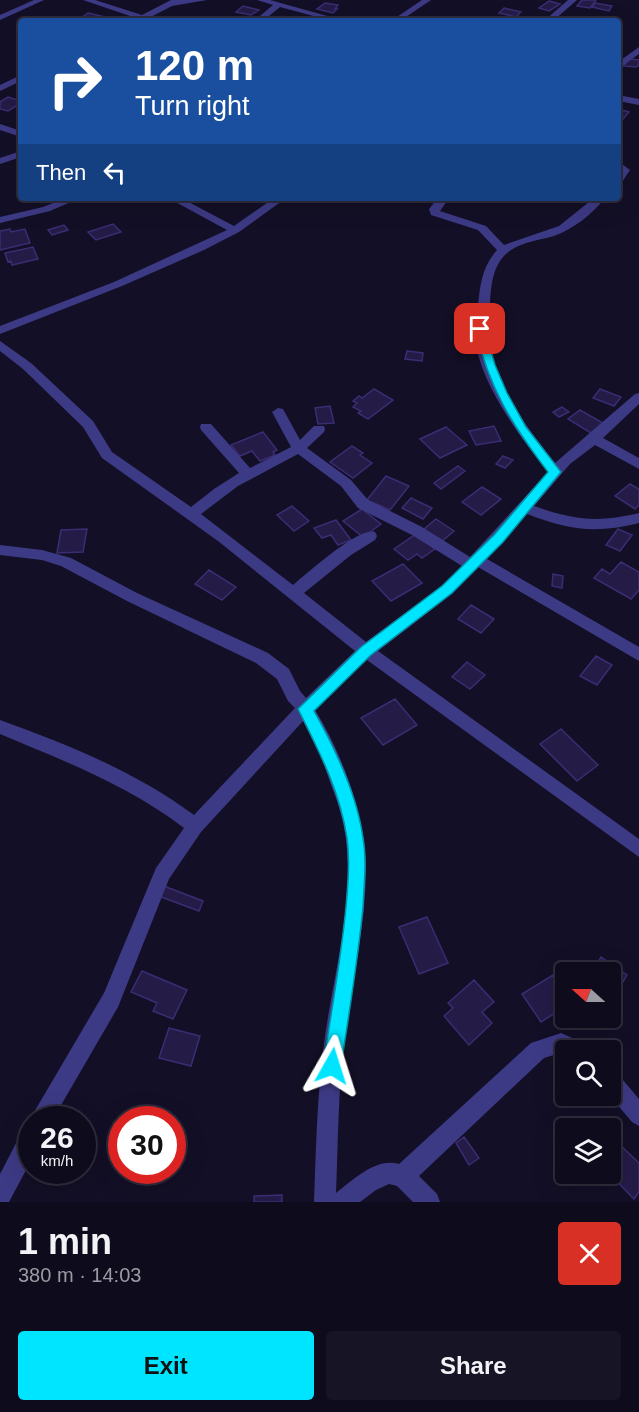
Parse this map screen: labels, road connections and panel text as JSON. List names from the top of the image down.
{
  "north": "left",
  "page": {
    "turn": ["120 m", "Turn right"],
    "then": "Then",
    "speed": "26 km/h",
    "limit": "30",
    "heading": ["1 min", "380 m · 14:03"],
    "buttons": ["Exit", "Share"]
  }
}
